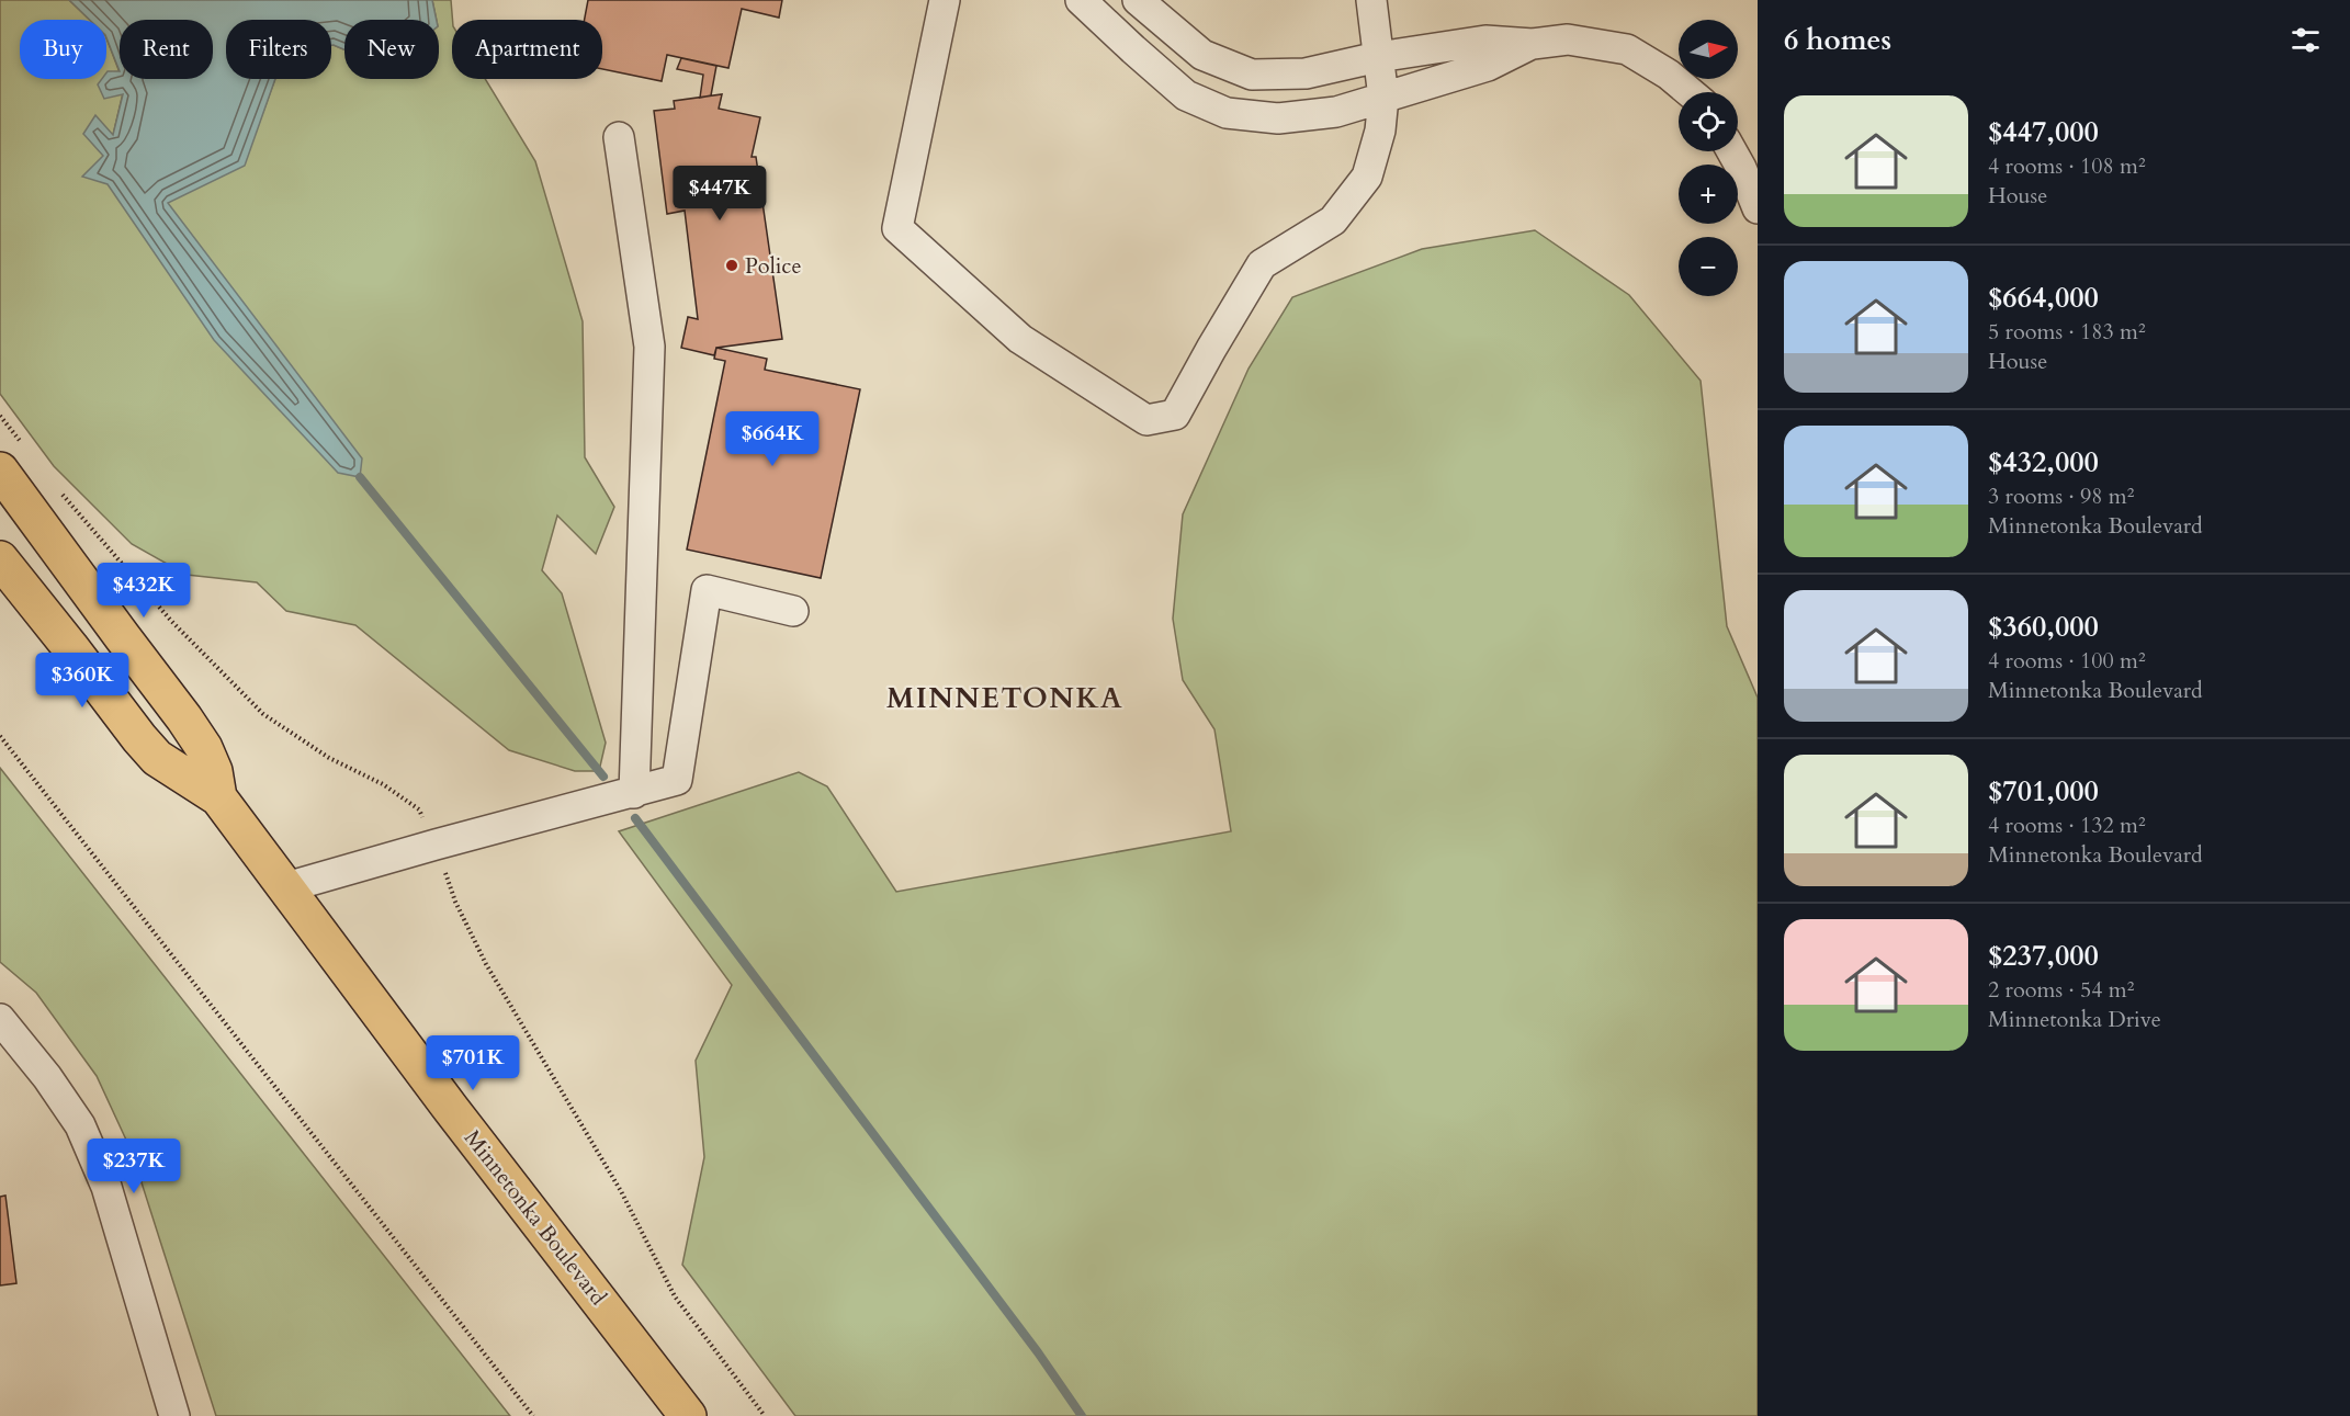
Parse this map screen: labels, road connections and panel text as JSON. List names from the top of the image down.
{
  "streets": {
    "main road": ["Minnetonka Boulevard"]
  },
  "districts": ["MINNETONKA"],
  "places": ["Police"],
  "north": "right",
  "page": {
    "heading": "6 homes",
    "map_buttons": ["+", "−"],
    "chip": [
      "Buy",
      "Rent",
      "Filters",
      "New",
      "Apartment"
    ],
    "list": [
      {
        "name": "$447,000",
        "note": "4 rooms · 108 m² · House"
      },
      {
        "name": "$664,000",
        "note": "5 rooms · 183 m² · House"
      },
      {
        "name": "$432,000",
        "note": "3 rooms · 98 m² · Minnetonka Boulevard"
      },
      {
        "name": "$360,000",
        "note": "4 rooms · 100 m² · Minnetonka Boulevard"
      },
      {
        "name": "$701,000",
        "note": "4 rooms · 132 m² · Minnetonka Boulevard"
      },
      {
        "name": "$237,000",
        "note": "2 rooms · 54 m² · Minnetonka Drive"
      }
    ],
    "price": [
      "$447K",
      "$664K",
      "$432K",
      "$360K",
      "$701K",
      "$237K"
    ]
  }
}
